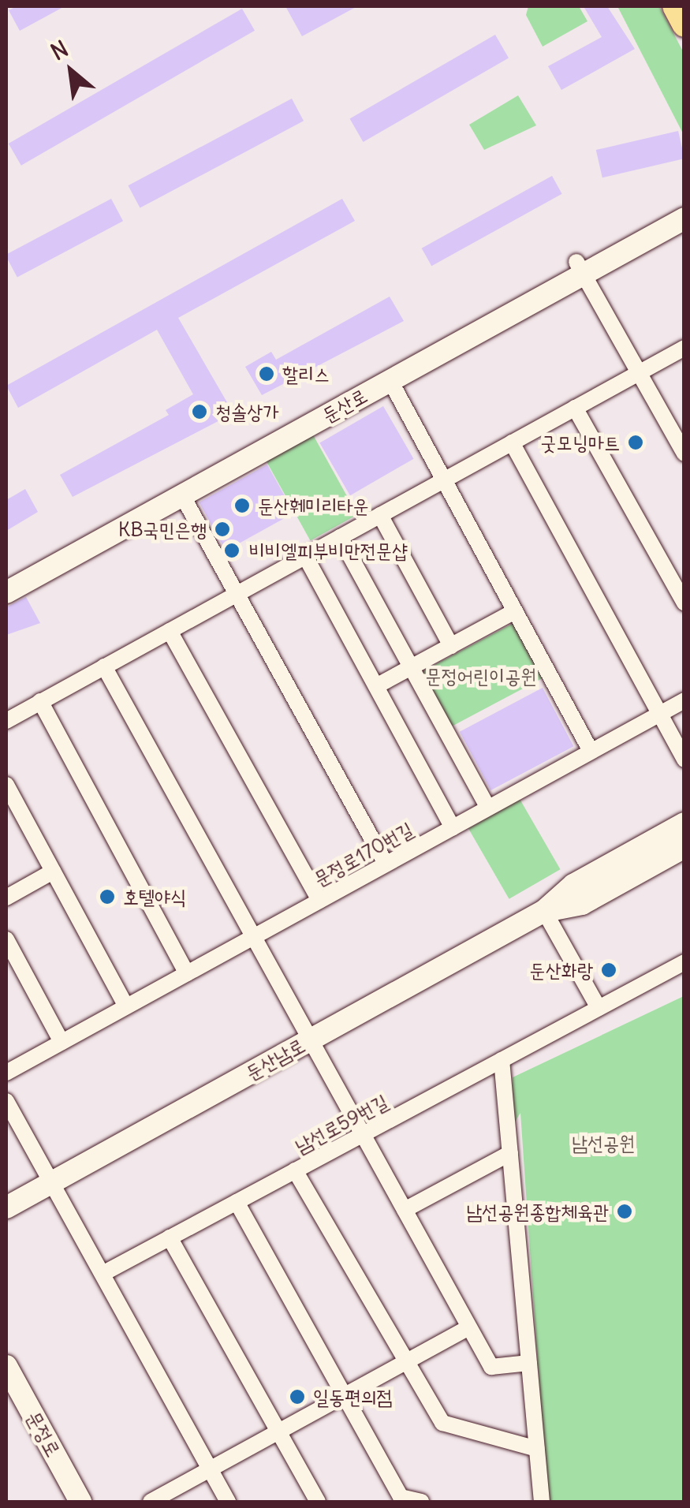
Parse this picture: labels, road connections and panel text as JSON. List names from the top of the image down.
{
  "streets": {
    "main road": ["둔산로", "둔산남로", "문정로"],
    "street": ["문정로170번길", "남선로59번길"]
  },
  "parks": ["문정어린이공원", "남선공원"],
  "places": [
    "할리스",
    "청솔상가",
    "굿모닝마트",
    "둔산훼미리타운",
    "KB국민은행",
    "비비엘피부비만전문샵",
    "호텔야식",
    "둔산화랑",
    "남선공원종합체육관",
    "일동편의점"
  ],
  "north": "top left"
}
